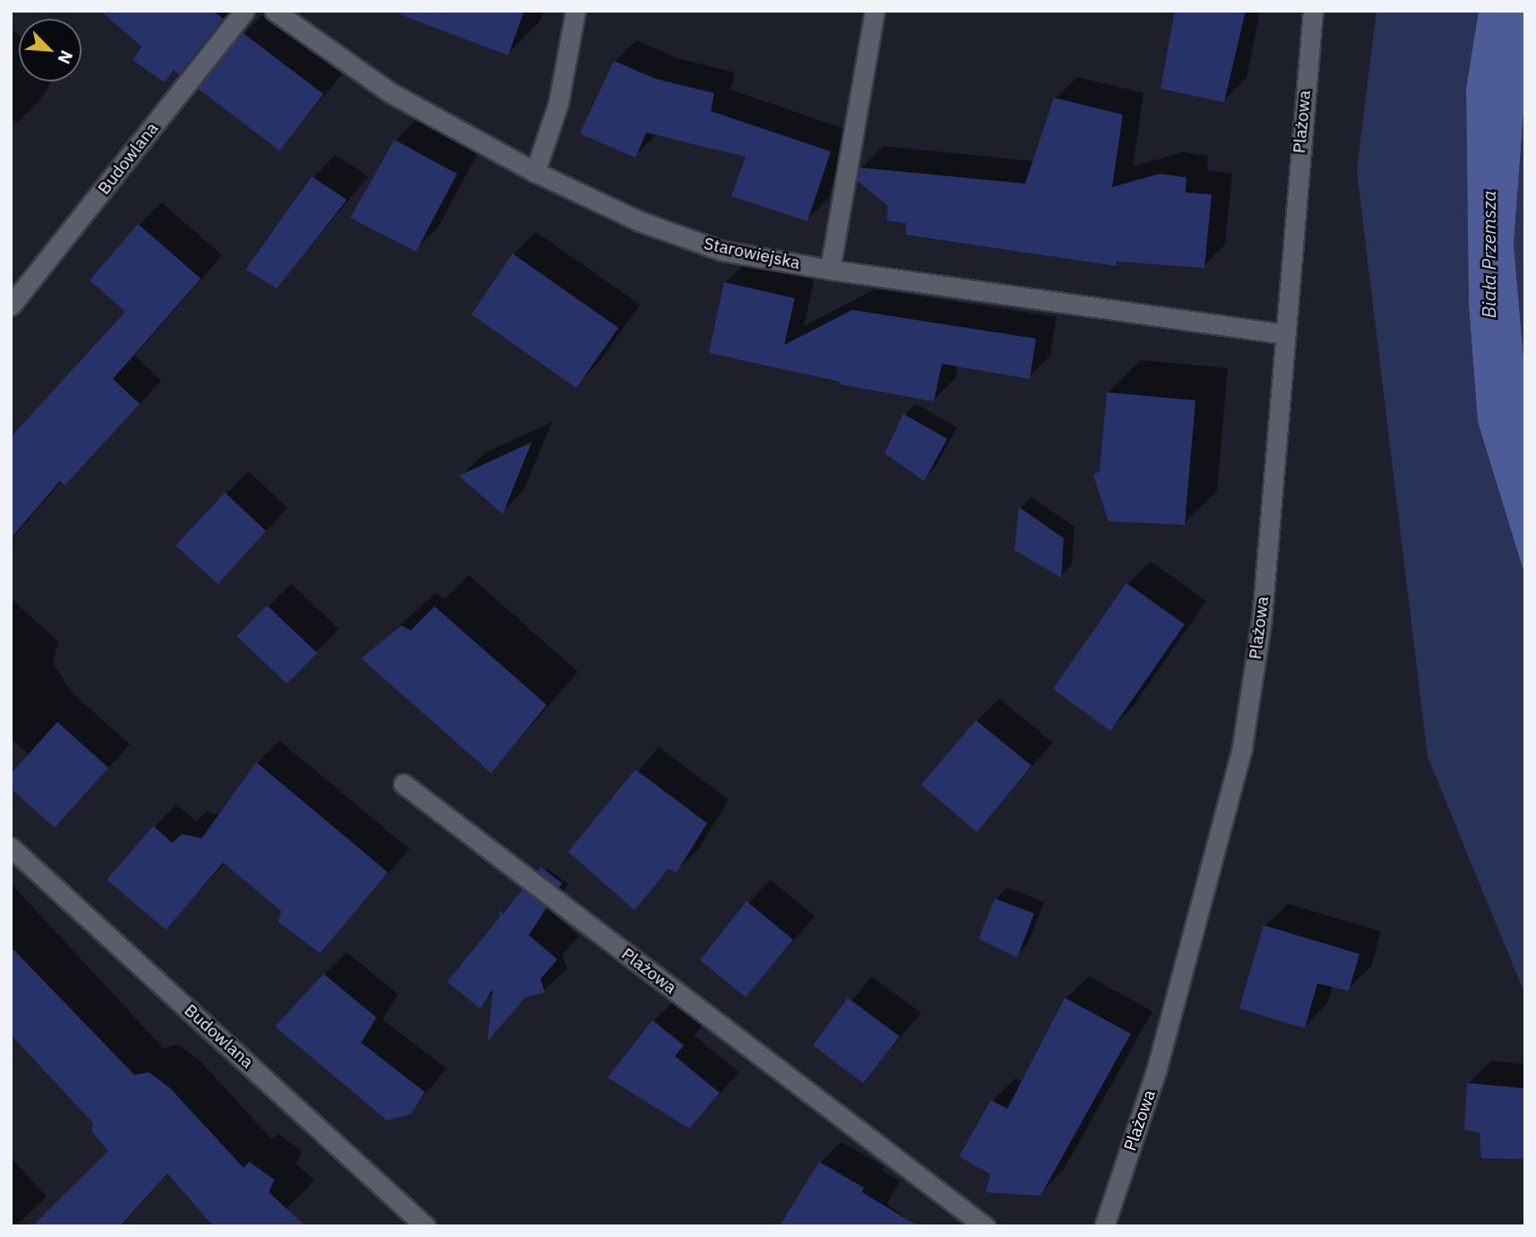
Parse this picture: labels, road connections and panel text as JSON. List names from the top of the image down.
{
  "streets": {
    "street": ["Plażowa", "Budowlana", "Starowiejska"]
  },
  "crossings": [
    ["Plażowa", "Starowiejska"]
  ],
  "water": ["Biała Przemsza"],
  "north": "bottom right"
}
